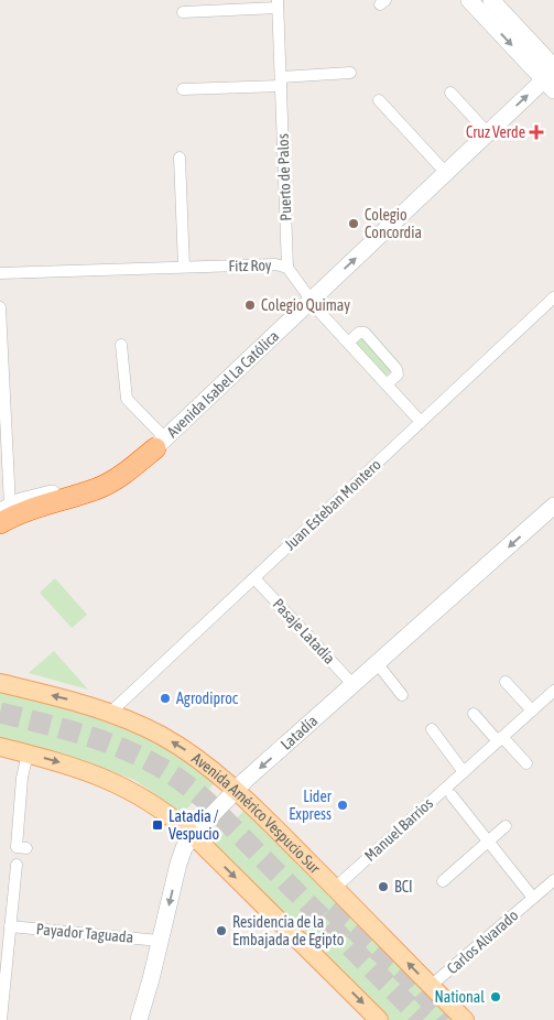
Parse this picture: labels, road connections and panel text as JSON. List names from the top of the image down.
{
  "streets": {
    "main road": ["Avenida Américo Vespucio Sur"],
    "street": [
      "Puerto de Palos",
      "Fitz Roy",
      "Avenida Isabel La Católica",
      "Juan Esteban Montero",
      "Pasaje Latadía",
      "Latadía",
      "Manuel Barrios",
      "Payador Taguada",
      "Carlos Alvarado"
    ]
  },
  "crossings": [
    ["Puerto de Palos", "Fitz Roy"],
    ["Fitz Roy", "Avenida Isabel La Católica"],
    ["Fitz Roy", "Juan Esteban Montero"],
    ["Juan Esteban Montero", "Pasaje Latadía"],
    ["Juan Esteban Montero", "Avenida Américo Vespucio Sur"],
    ["Pasaje Latadía", "Latadía"],
    ["Latadía", "Avenida Américo Vespucio Sur"],
    ["Latadía", "Payador Taguada"],
    ["Avenida Américo Vespucio Sur", "Manuel Barrios"],
    ["Avenida Américo Vespucio Sur", "Carlos Alvarado"]
  ],
  "one_way": ["Avenida Isabel La Católica", "Latadía"],
  "places": {
    "health": ["Cruz Verde"],
    "other": [
      "Colegio Concordia",
      "Colegio Quimay",
      "Agrodiproc",
      "Lider Express",
      "BCI",
      "Residencia de la Embajada de Egipto",
      "National"
    ],
    "transit": ["Latadia / Vespucio"]
  }
}
